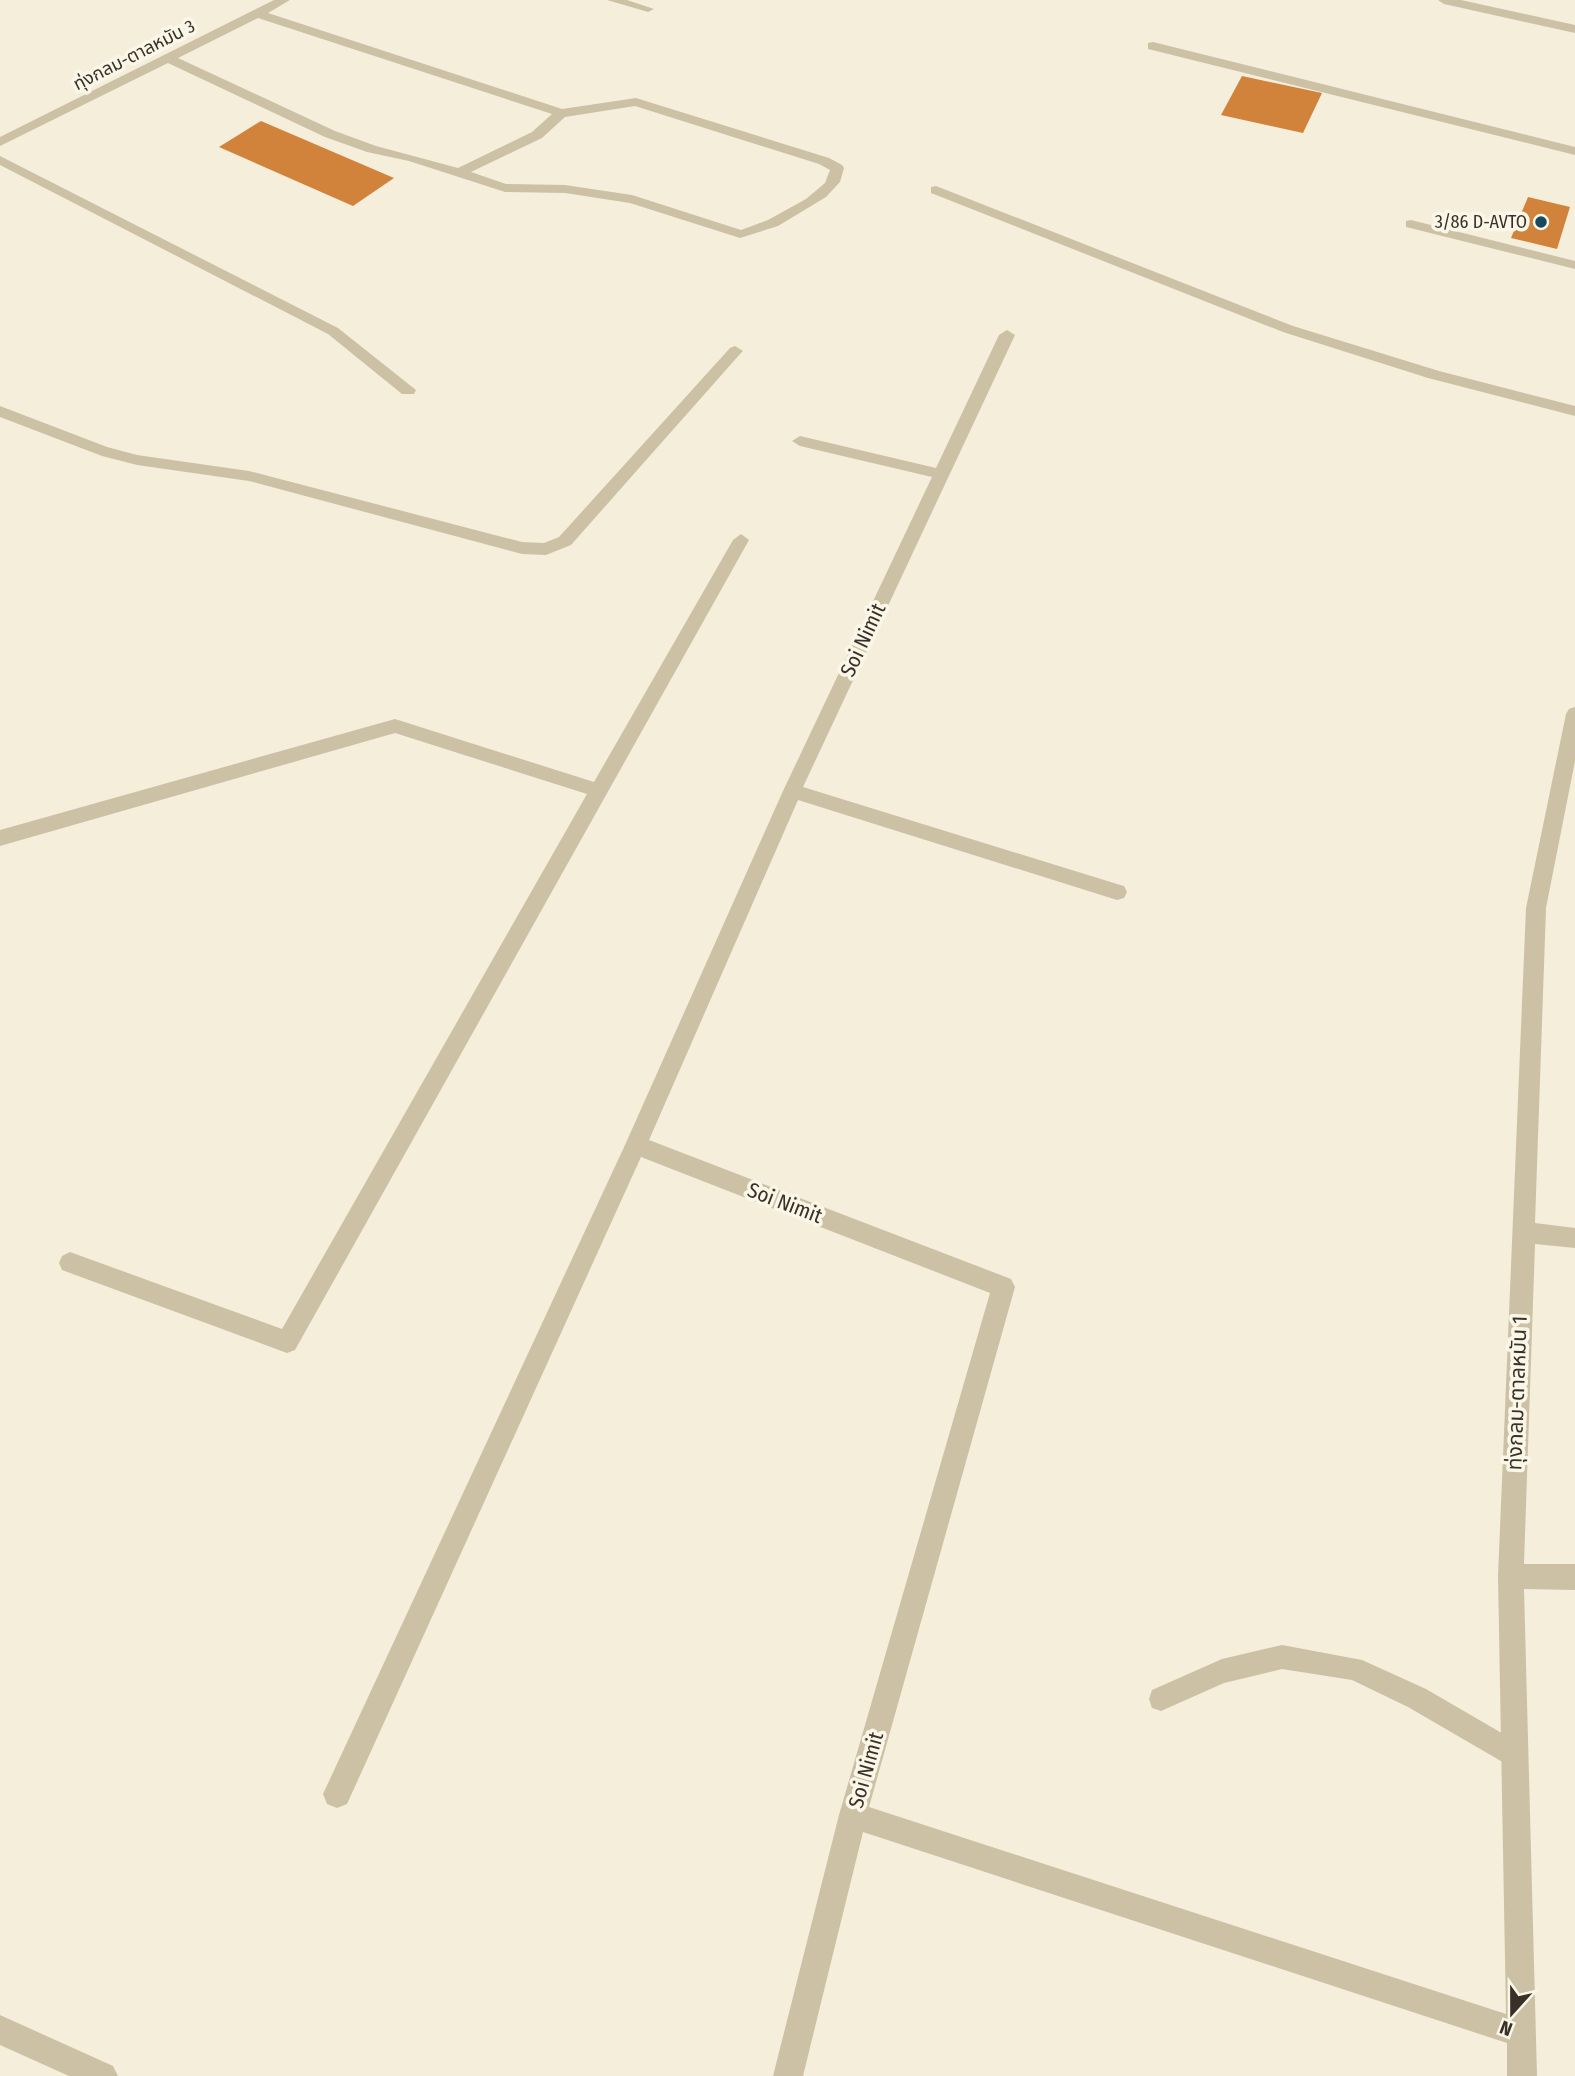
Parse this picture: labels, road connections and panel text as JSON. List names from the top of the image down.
{
  "streets": {
    "street": ["ทุ่งกลม-ตาลหมัน 3", "Soi Nimit", "ทุ่งกลม-ตาลหมัน 1"]
  },
  "places": ["3/86 D-AVTO"],
  "north": "bottom"
}
